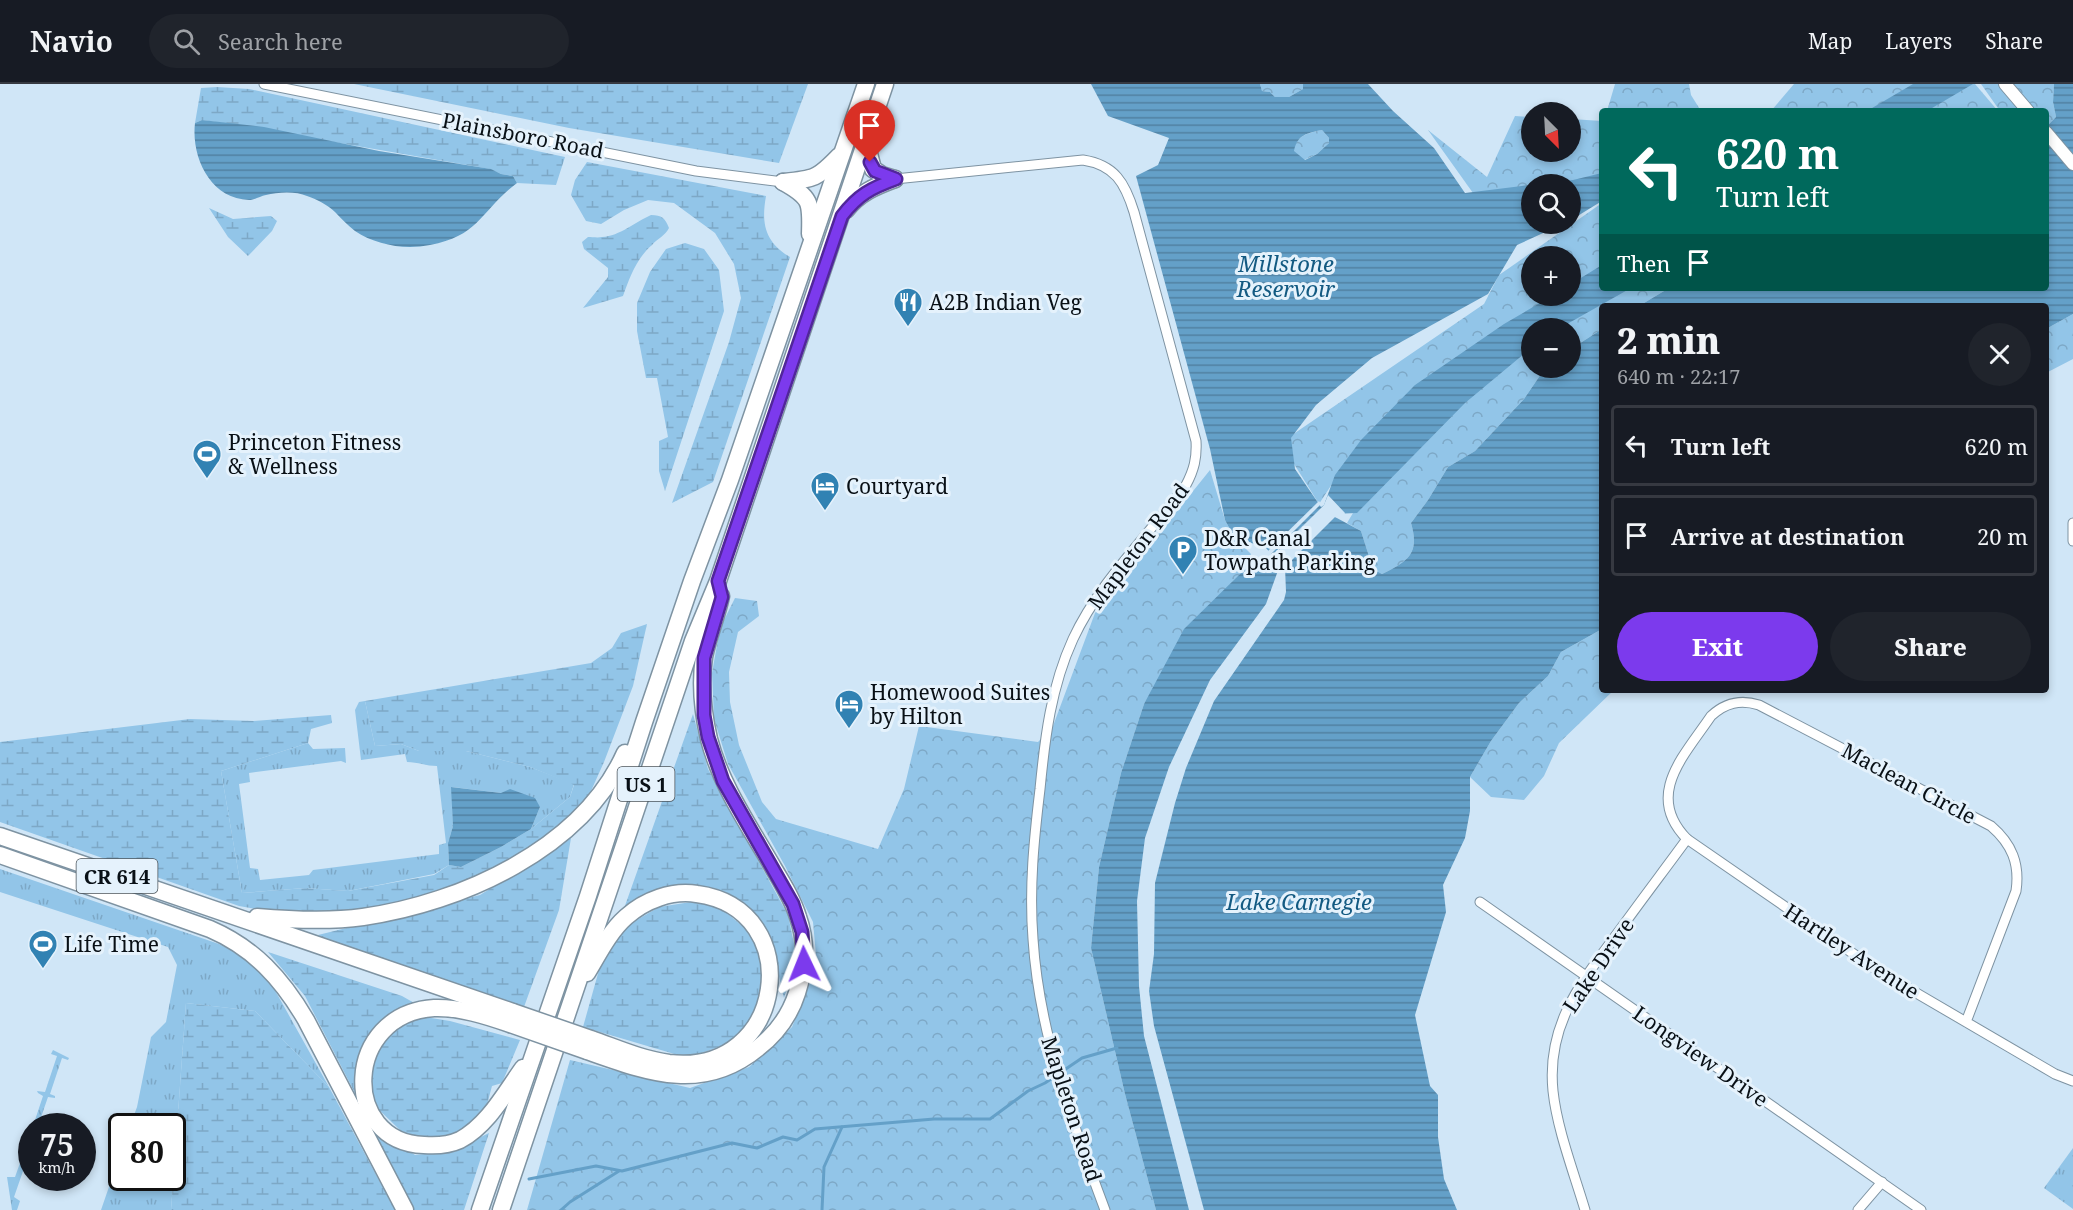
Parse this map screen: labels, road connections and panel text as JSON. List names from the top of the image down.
{
  "streets": {
    "highway": ["US 1", "CR 614"],
    "street": [
      "Plainsboro Road",
      "Mapleton Road",
      "Maclean Circle",
      "Hartley Avenue",
      "Lake Drive",
      "Longview Drive"
    ]
  },
  "crossings": [
    ["Maclean Circle", "Hartley Avenue"],
    ["Hartley Avenue", "Lake Drive"],
    ["Lake Drive", "Longview Drive"]
  ],
  "water": ["Millstone Reservoir", "Lake Carnegie"],
  "places": {
    "restaurant": ["A2B Indian Veg"],
    "sports": ["Princeton Fitness & Wellness", "Life Time"],
    "hotel": ["Courtyard", "Homewood Suites by Hilton"],
    "parking": ["D&R Canal Towpath Parking"]
  },
  "north": "bottom right",
  "page": {
    "header": "Navio",
    "search": "Search here",
    "nav": ["Map", "Layers", "Share"],
    "map_buttons": ["+", "−"],
    "turn": ["620 m", "Turn left"],
    "then": "Then",
    "heading": ["2 min", "640 m · 22:17"],
    "list": [
      {
        "name": "Turn left",
        "value": "620 m"
      },
      {
        "name": "Arrive at destination",
        "value": "20 m"
      }
    ],
    "buttons": ["Exit", "Share"],
    "speed": "75 km/h",
    "limit": "80"
  }
}
